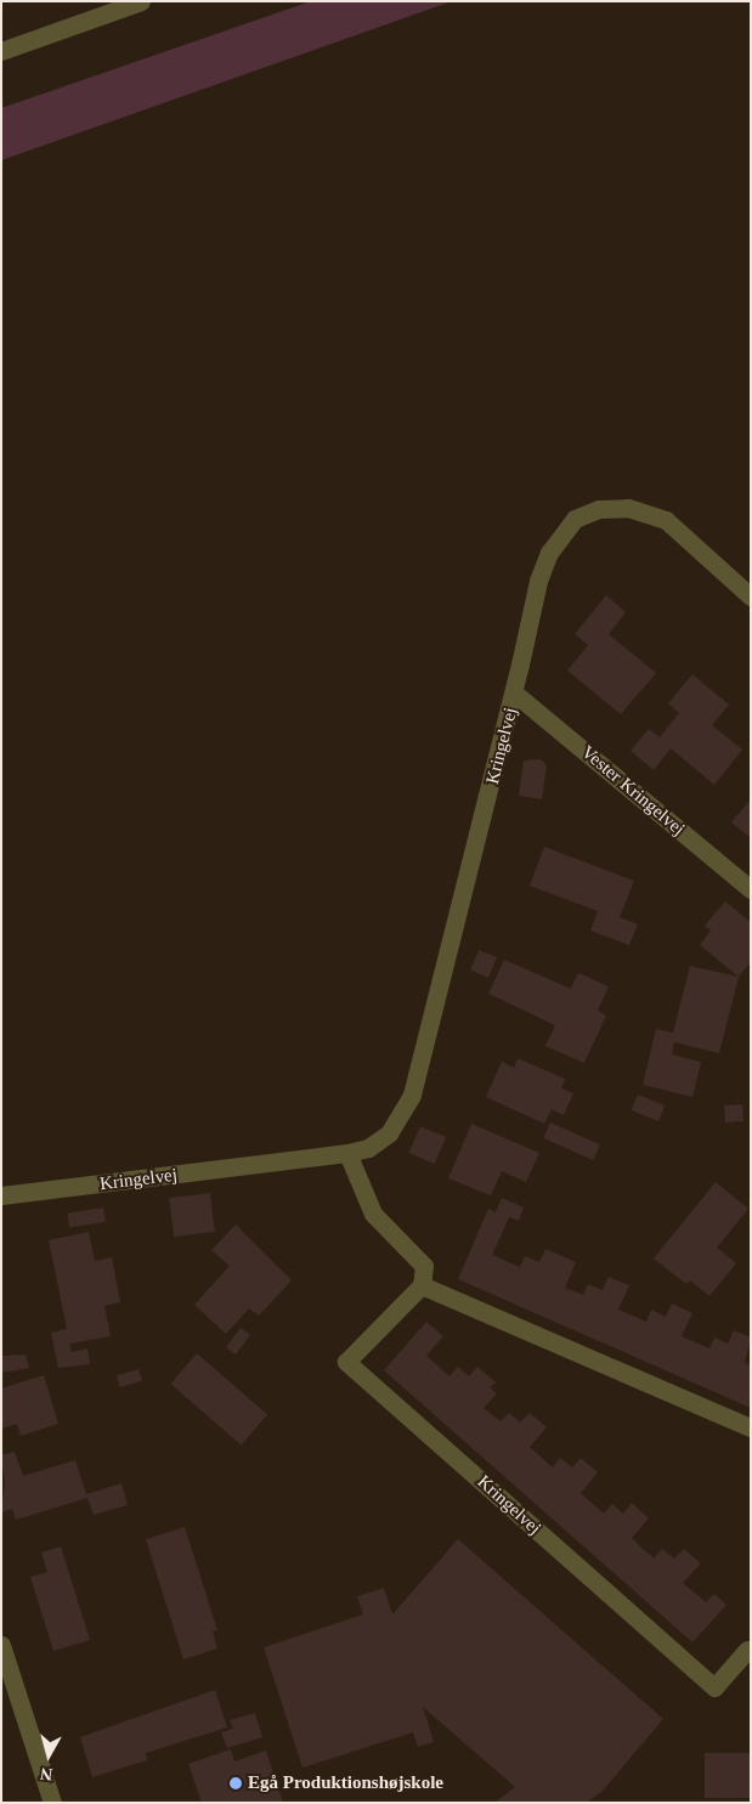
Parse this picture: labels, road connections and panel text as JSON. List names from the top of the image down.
{
  "streets": {
    "street": ["Kringelvej", "Vester Kringelvej"]
  },
  "crossings": [
    ["Kringelvej", "Vester Kringelvej"]
  ],
  "places": ["Egå Produktionshøjskole"],
  "north": "bottom"
}
